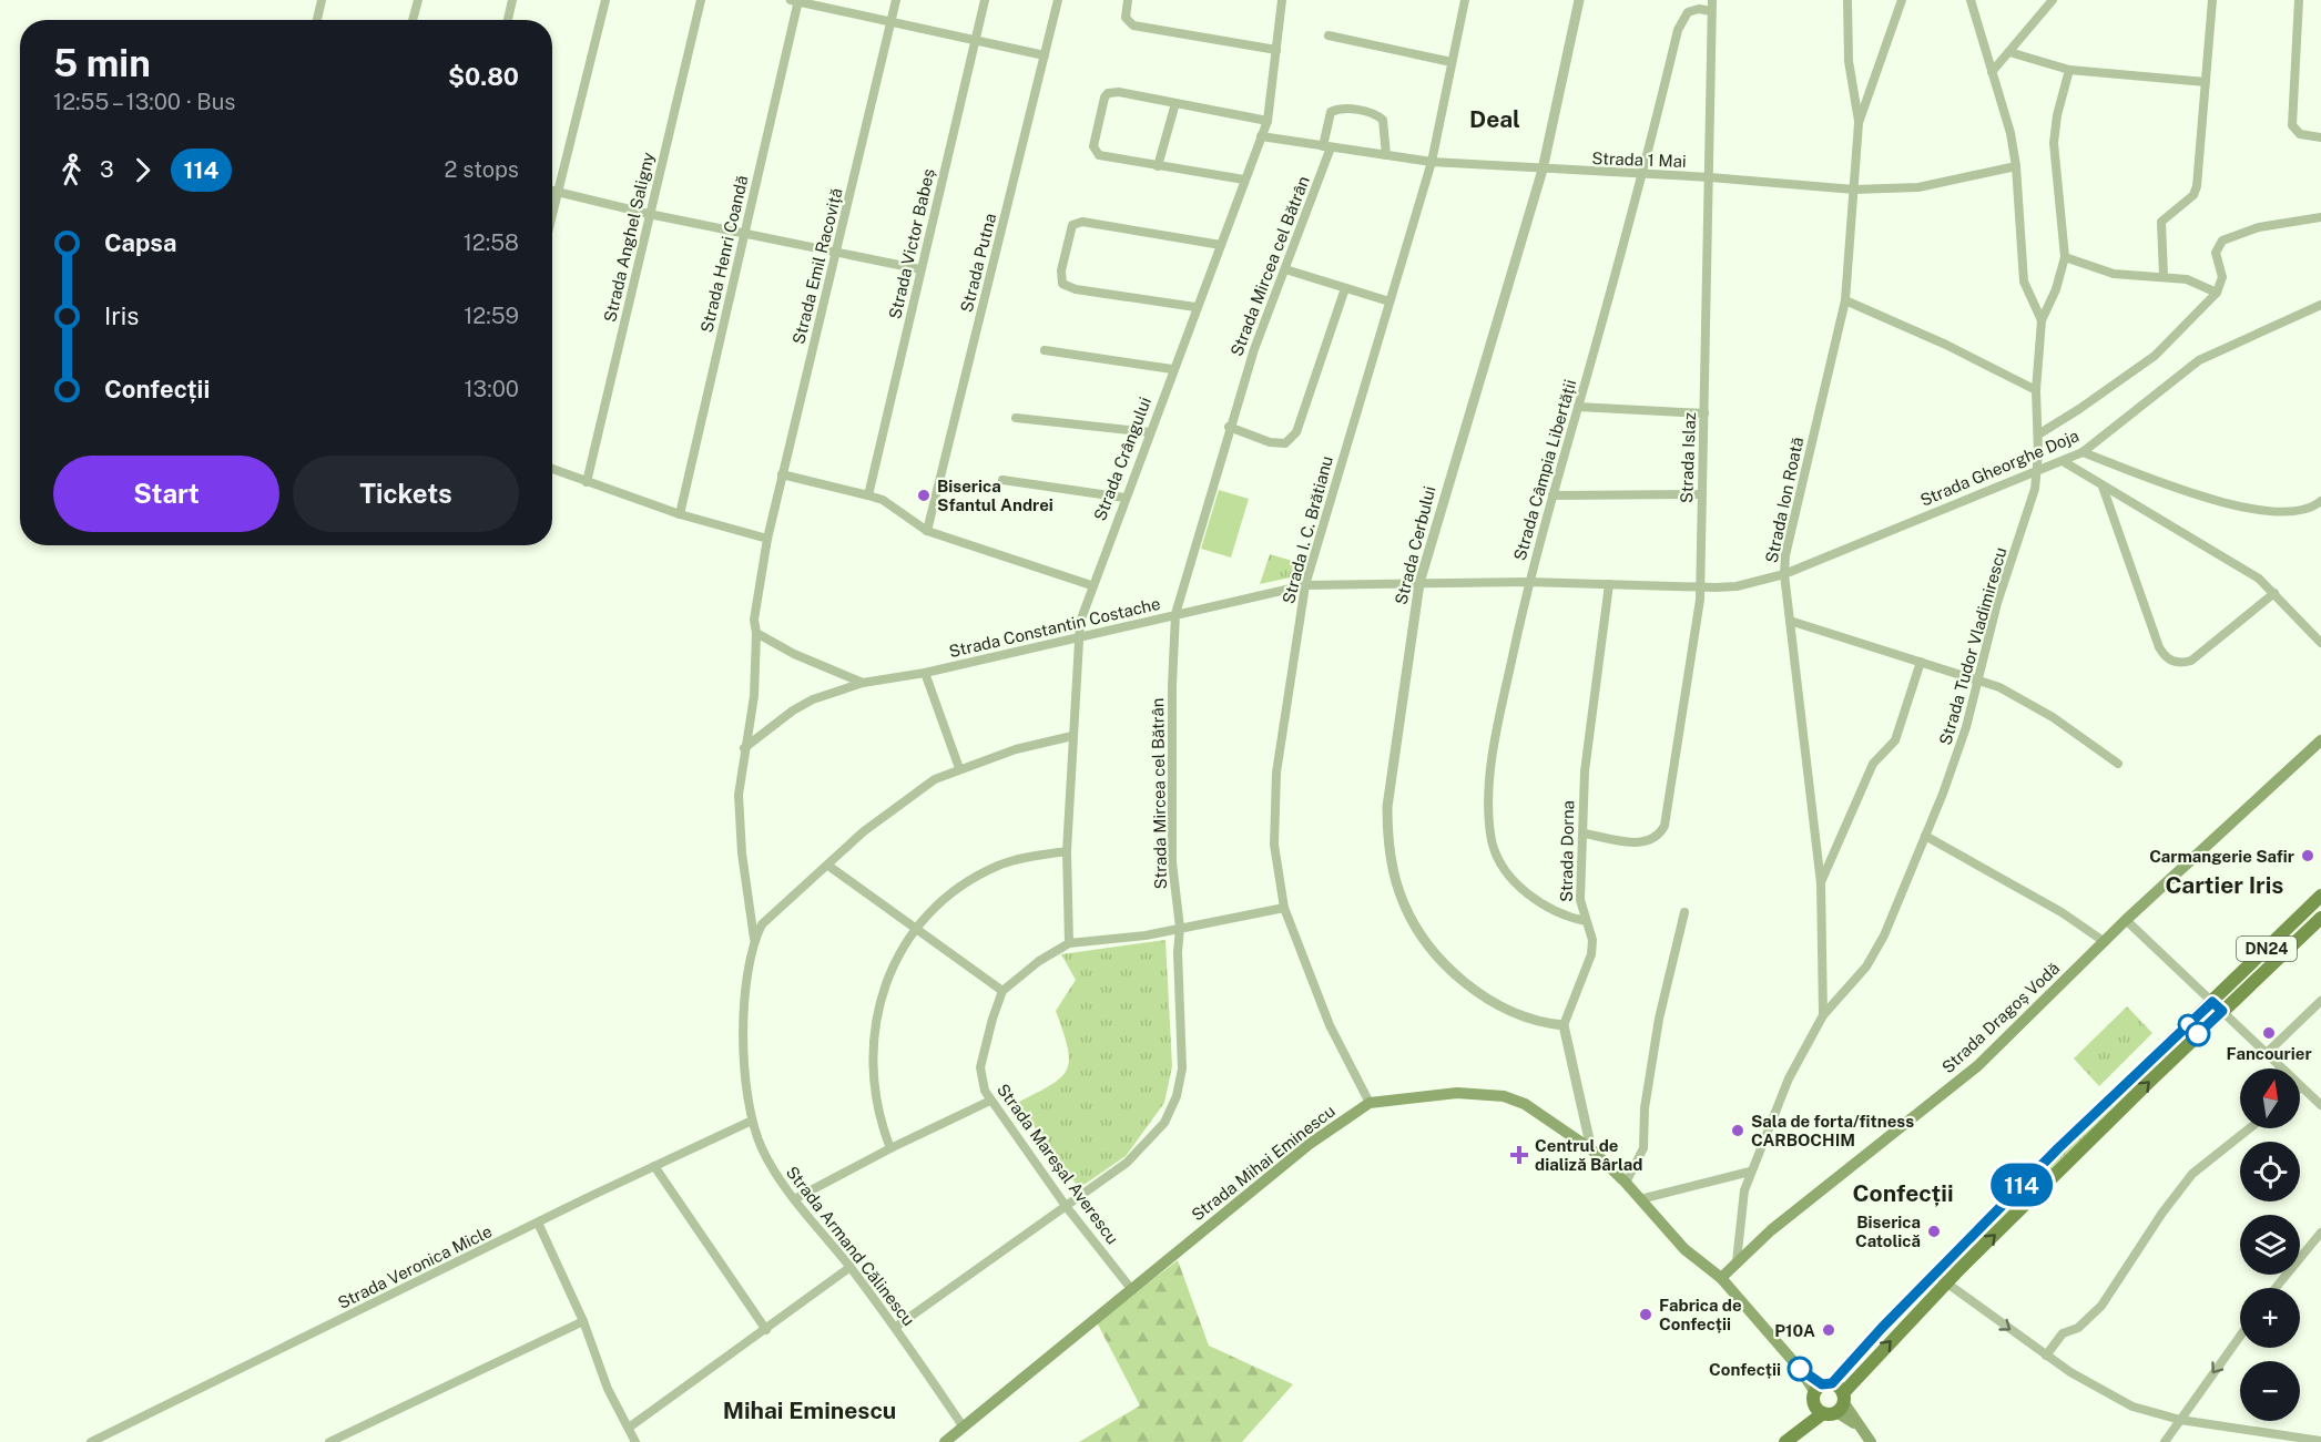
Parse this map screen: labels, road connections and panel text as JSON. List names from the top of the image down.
{
  "streets": {
    "main road": ["DN24", "Strada Dragoș Vodă", "Strada Mihai Eminescu"],
    "street": [
      "Strada 1 Mai",
      "Strada Anghel Saligny",
      "Strada Victor Babeș",
      "Strada Henri Coandă",
      "Strada Putna",
      "Strada Emil Racoviță",
      "Strada Mircea cel Bătrân",
      "Strada Islaz",
      "Strada Crângului",
      "Strada Gheorghe Doja",
      "Strada Câmpia Libertății",
      "Strada Ion Roată",
      "Strada I. C. Brătianu",
      "Strada Cerbului",
      "Strada Constantin Costache",
      "Strada Tudor Vladimirescu",
      "Strada Dorna",
      "Strada Mareșal Averescu",
      "Strada Armand Călinescu",
      "Strada Veronica Micle"
    ]
  },
  "crossings": [
    ["Strada 1 Mai", "Strada Mircea cel Bătrân"],
    ["Strada 1 Mai", "Strada Islaz"],
    ["Strada 1 Mai", "Strada Crângului"],
    ["Strada 1 Mai", "Strada Câmpia Libertății"],
    ["Strada 1 Mai", "Strada Ion Roată"],
    ["Strada 1 Mai", "Strada I. C. Brătianu"],
    ["Strada 1 Mai", "Strada Cerbului"],
    ["Strada 1 Mai", "Strada Tudor Vladimirescu"],
    ["Strada Mircea cel Bătrân", "Strada Constantin Costache"],
    ["Strada Mircea cel Bătrân", "Strada Mareșal Averescu"],
    ["Strada Mircea cel Bătrân", "Strada Armand Călinescu"],
    ["Strada Islaz", "Strada Gheorghe Doja"],
    ["Strada Islaz", "Strada Câmpia Libertății"],
    ["Strada Islaz", "Strada Constantin Costache"],
    ["Strada Islaz", "Strada Dorna"],
    ["Strada Crângului", "Strada Constantin Costache"],
    ["Strada Crângului", "Strada Armand Călinescu"],
    ["Strada Gheorghe Doja", "Strada Ion Roată"],
    ["Strada Gheorghe Doja", "Strada Constantin Costache"],
    ["Strada Gheorghe Doja", "Strada Tudor Vladimirescu"],
    ["Strada Câmpia Libertății", "Strada Constantin Costache"],
    ["Strada Câmpia Libertății", "Strada Dorna"],
    ["Strada Ion Roată", "Strada Tudor Vladimirescu"],
    ["Strada I. C. Brătianu", "Strada Constantin Costache"],
    ["Strada I. C. Brătianu", "Strada Mihai Eminescu"],
    ["Strada Cerbului", "Strada Constantin Costache"],
    ["Strada Cerbului", "Strada Dorna"],
    ["Strada Constantin Costache", "Strada Dorna"],
    ["Strada Tudor Vladimirescu", "Strada Dragoș Vodă"],
    ["Strada Dragoș Vodă", "Strada Mihai Eminescu"],
    ["Strada Mihai Eminescu", "Strada Mareșal Averescu"],
    ["Strada Mihai Eminescu", "Strada Armand Călinescu"],
    ["Strada Armand Călinescu", "Strada Veronica Micle"]
  ],
  "districts": [
    "Deal",
    "Cartier Iris",
    "Confecții",
    "Mihai Eminescu"
  ],
  "places": {
    "other": [
      "Biserica Sfantul Andrei",
      "Carmangerie Safir",
      "Fancourier",
      "Sala de forta/fitness CARBOCHIM",
      "Biserica Catolică",
      "Fabrica de Confecții",
      "P10A",
      "Confecții"
    ],
    "health": ["Centrul de dializă Bârlad"]
  },
  "lines": ["bus line 114"],
  "north": "top",
  "page": {
    "on_map": "114",
    "heading": ["5 min", "12:55 – 13:00 · Bus", "$0.80"],
    "legs": ["3", "114", "2 stops"],
    "list": [
      {
        "name": "Capsa",
        "value": "12:58"
      },
      {
        "name": "Iris",
        "value": "12:59"
      },
      {
        "name": "Confecții",
        "value": "13:00"
      }
    ],
    "buttons": ["Start", "Tickets"],
    "map_buttons": ["+", "−"]
  }
}
